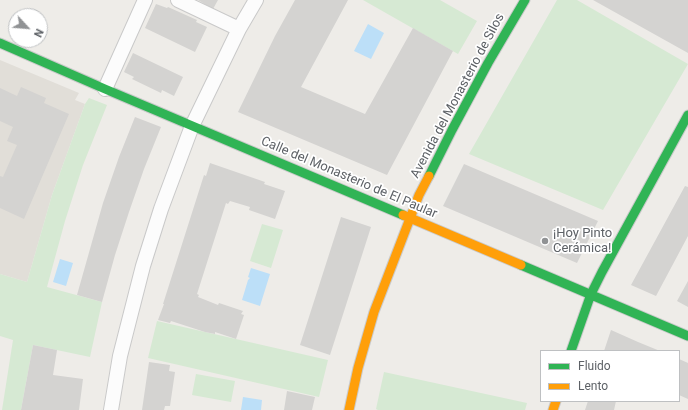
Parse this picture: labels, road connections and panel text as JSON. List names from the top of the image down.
{
  "streets": {
    "street": ["Avenida del Monasterio de Silos", "Calle del Monasterio de El Paular"]
  },
  "crossings": [
    ["Avenida del Monasterio de Silos", "Calle del Monasterio de El Paular"]
  ],
  "places": ["¡Hoy Pinto Cerámica!"],
  "legend": ["Fluido", "Lento"],
  "north": "bottom right"
}
